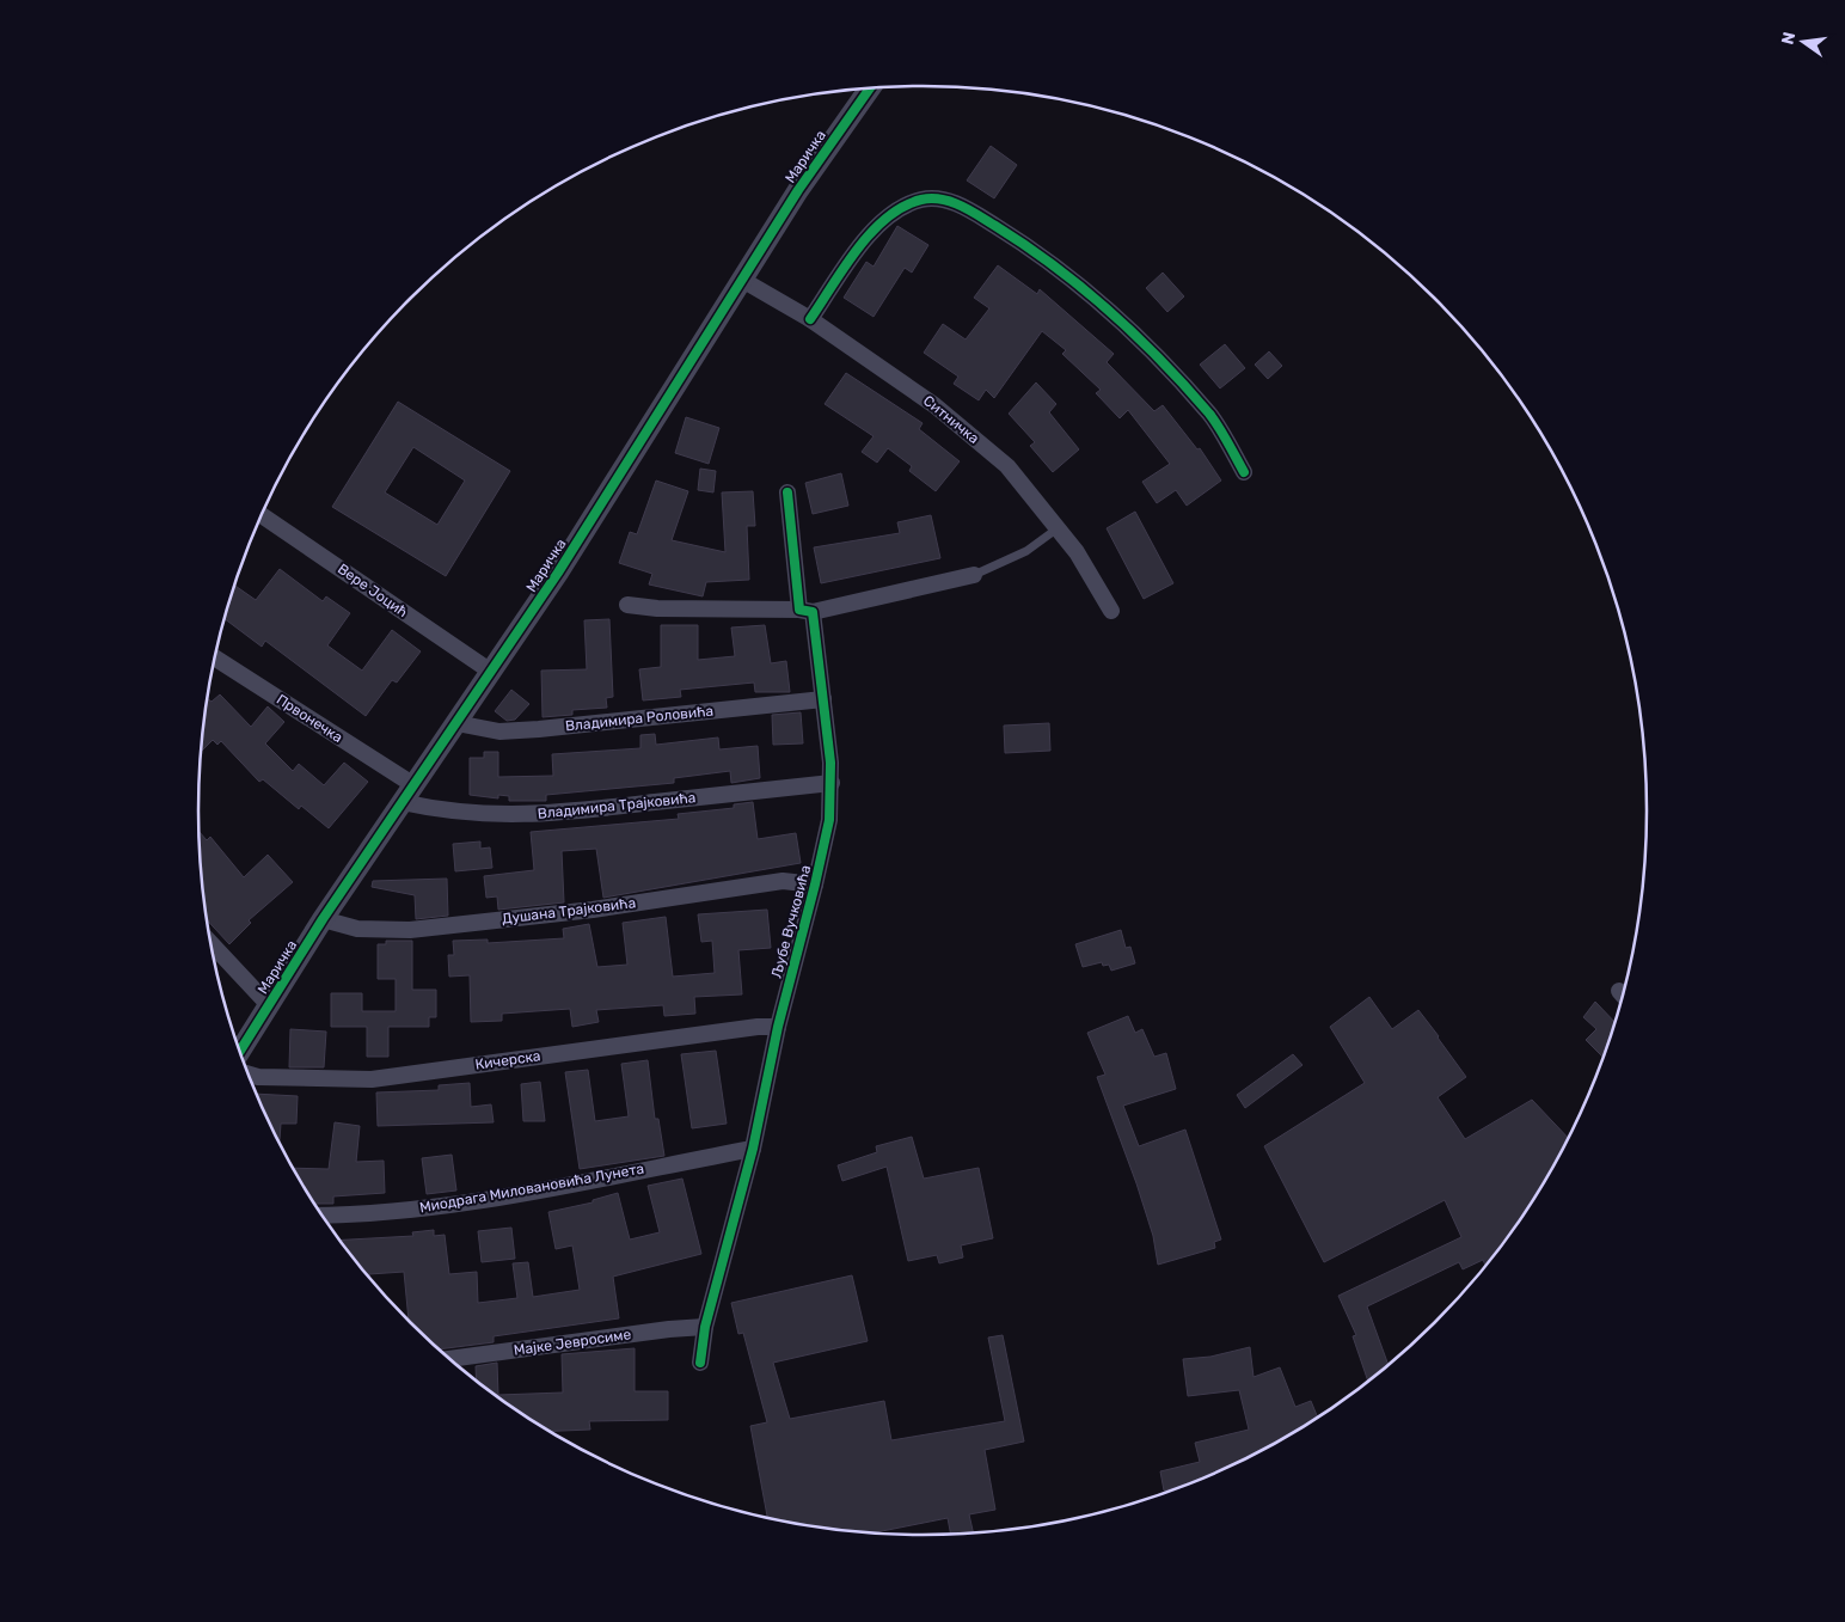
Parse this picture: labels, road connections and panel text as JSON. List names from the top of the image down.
{
  "streets": {
    "street": [
      "Маричка",
      "Ситничка",
      "Вере Јоцић",
      "Првонечка",
      "Владимира Роловића",
      "Владимира Трајковића",
      "Душана Трајковића",
      "Љубе Вучковића",
      "Кичерска",
      "Миодрага Миловановића Лунета",
      "Мајке Јевросиме"
    ]
  },
  "crossings": [
    ["Маричка", "Ситничка"],
    ["Маричка", "Вере Јоцић"],
    ["Маричка", "Првонечка"],
    ["Маричка", "Владимира Роловића"],
    ["Маричка", "Владимира Трајковића"],
    ["Маричка", "Душана Трајковића"],
    ["Првонечка", "Владимира Трајковића"],
    ["Владимира Роловића", "Љубе Вучковића"],
    ["Владимира Трајковића", "Љубе Вучковића"],
    ["Душана Трајковића", "Љубе Вучковића"],
    ["Љубе Вучковића", "Кичерска"],
    ["Љубе Вучковића", "Миодрага Миловановића Лунета"],
    ["Љубе Вучковића", "Мајке Јевросиме"]
  ],
  "north": "left"
}
